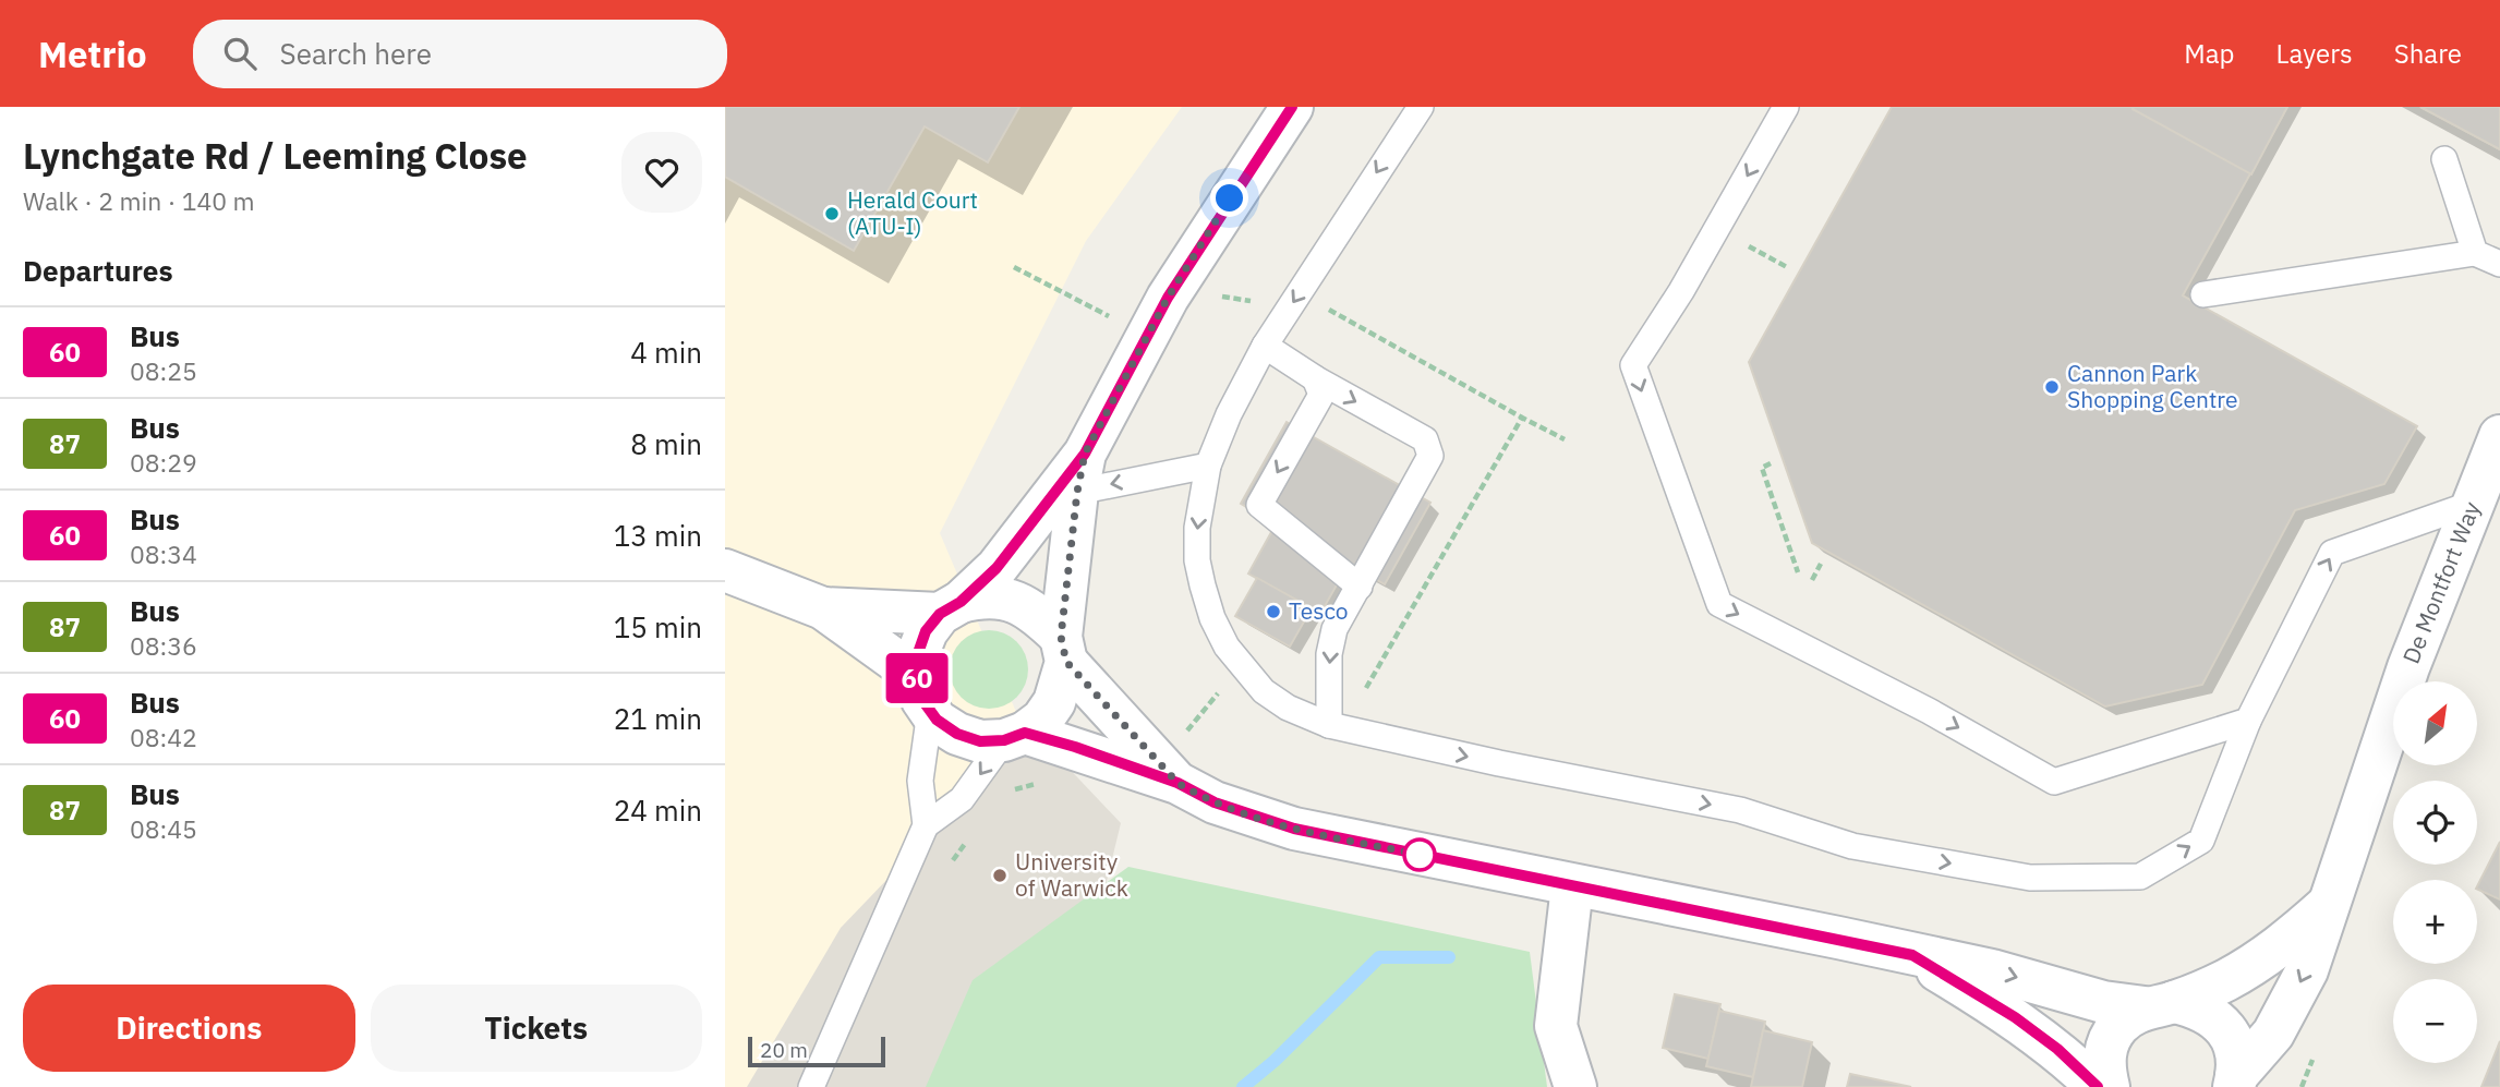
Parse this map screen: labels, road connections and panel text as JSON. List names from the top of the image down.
{
  "streets": {
    "street": ["De Montfort Way"]
  },
  "places": [
    "Herald Court (ATU-I)",
    "Cannon Park Shopping Centre",
    "Tesco",
    "University of Warwick"
  ],
  "lines": ["bus line 60"],
  "scale_bar": "20 m",
  "north": "top right",
  "page": {
    "header": "Metrio",
    "search": "Search here",
    "nav": ["Map", "Layers", "Share"],
    "heading": [
      ["Lynchgate Rd / Leeming Close", "Walk · 2 min · 140 m"],
      "Departures"
    ],
    "on_map": "60",
    "list": [
      {
        "mark": "60",
        "name": "Bus",
        "note": "08:25",
        "value": "4 min"
      },
      {
        "mark": "87",
        "name": "Bus",
        "note": "08:29",
        "value": "8 min"
      },
      {
        "mark": "60",
        "name": "Bus",
        "note": "08:34",
        "value": "13 min"
      },
      {
        "mark": "87",
        "name": "Bus",
        "note": "08:36",
        "value": "15 min"
      },
      {
        "mark": "60",
        "name": "Bus",
        "note": "08:42",
        "value": "21 min"
      },
      {
        "mark": "87",
        "name": "Bus",
        "note": "08:45",
        "value": "24 min"
      }
    ],
    "map_buttons": ["+", "−"],
    "buttons": ["Directions", "Tickets"],
    "scale": "20 m"
  }
}
